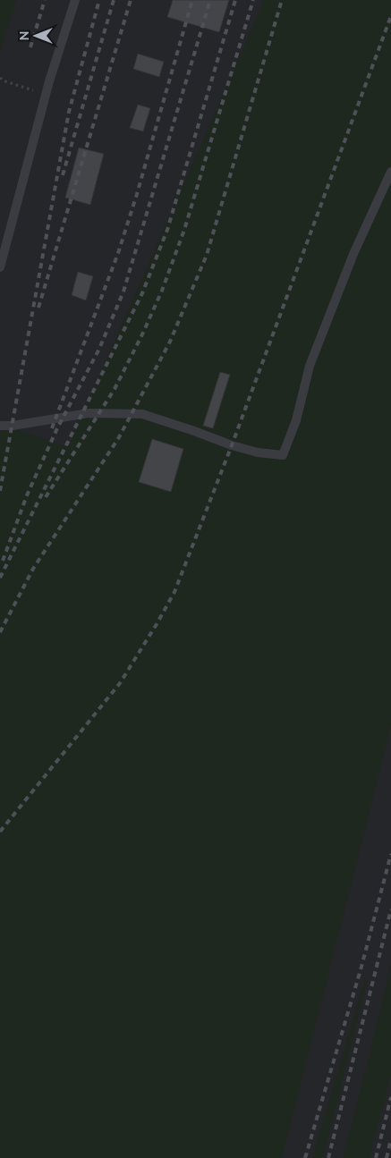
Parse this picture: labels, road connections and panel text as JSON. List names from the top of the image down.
{
  "north": "left"
}
